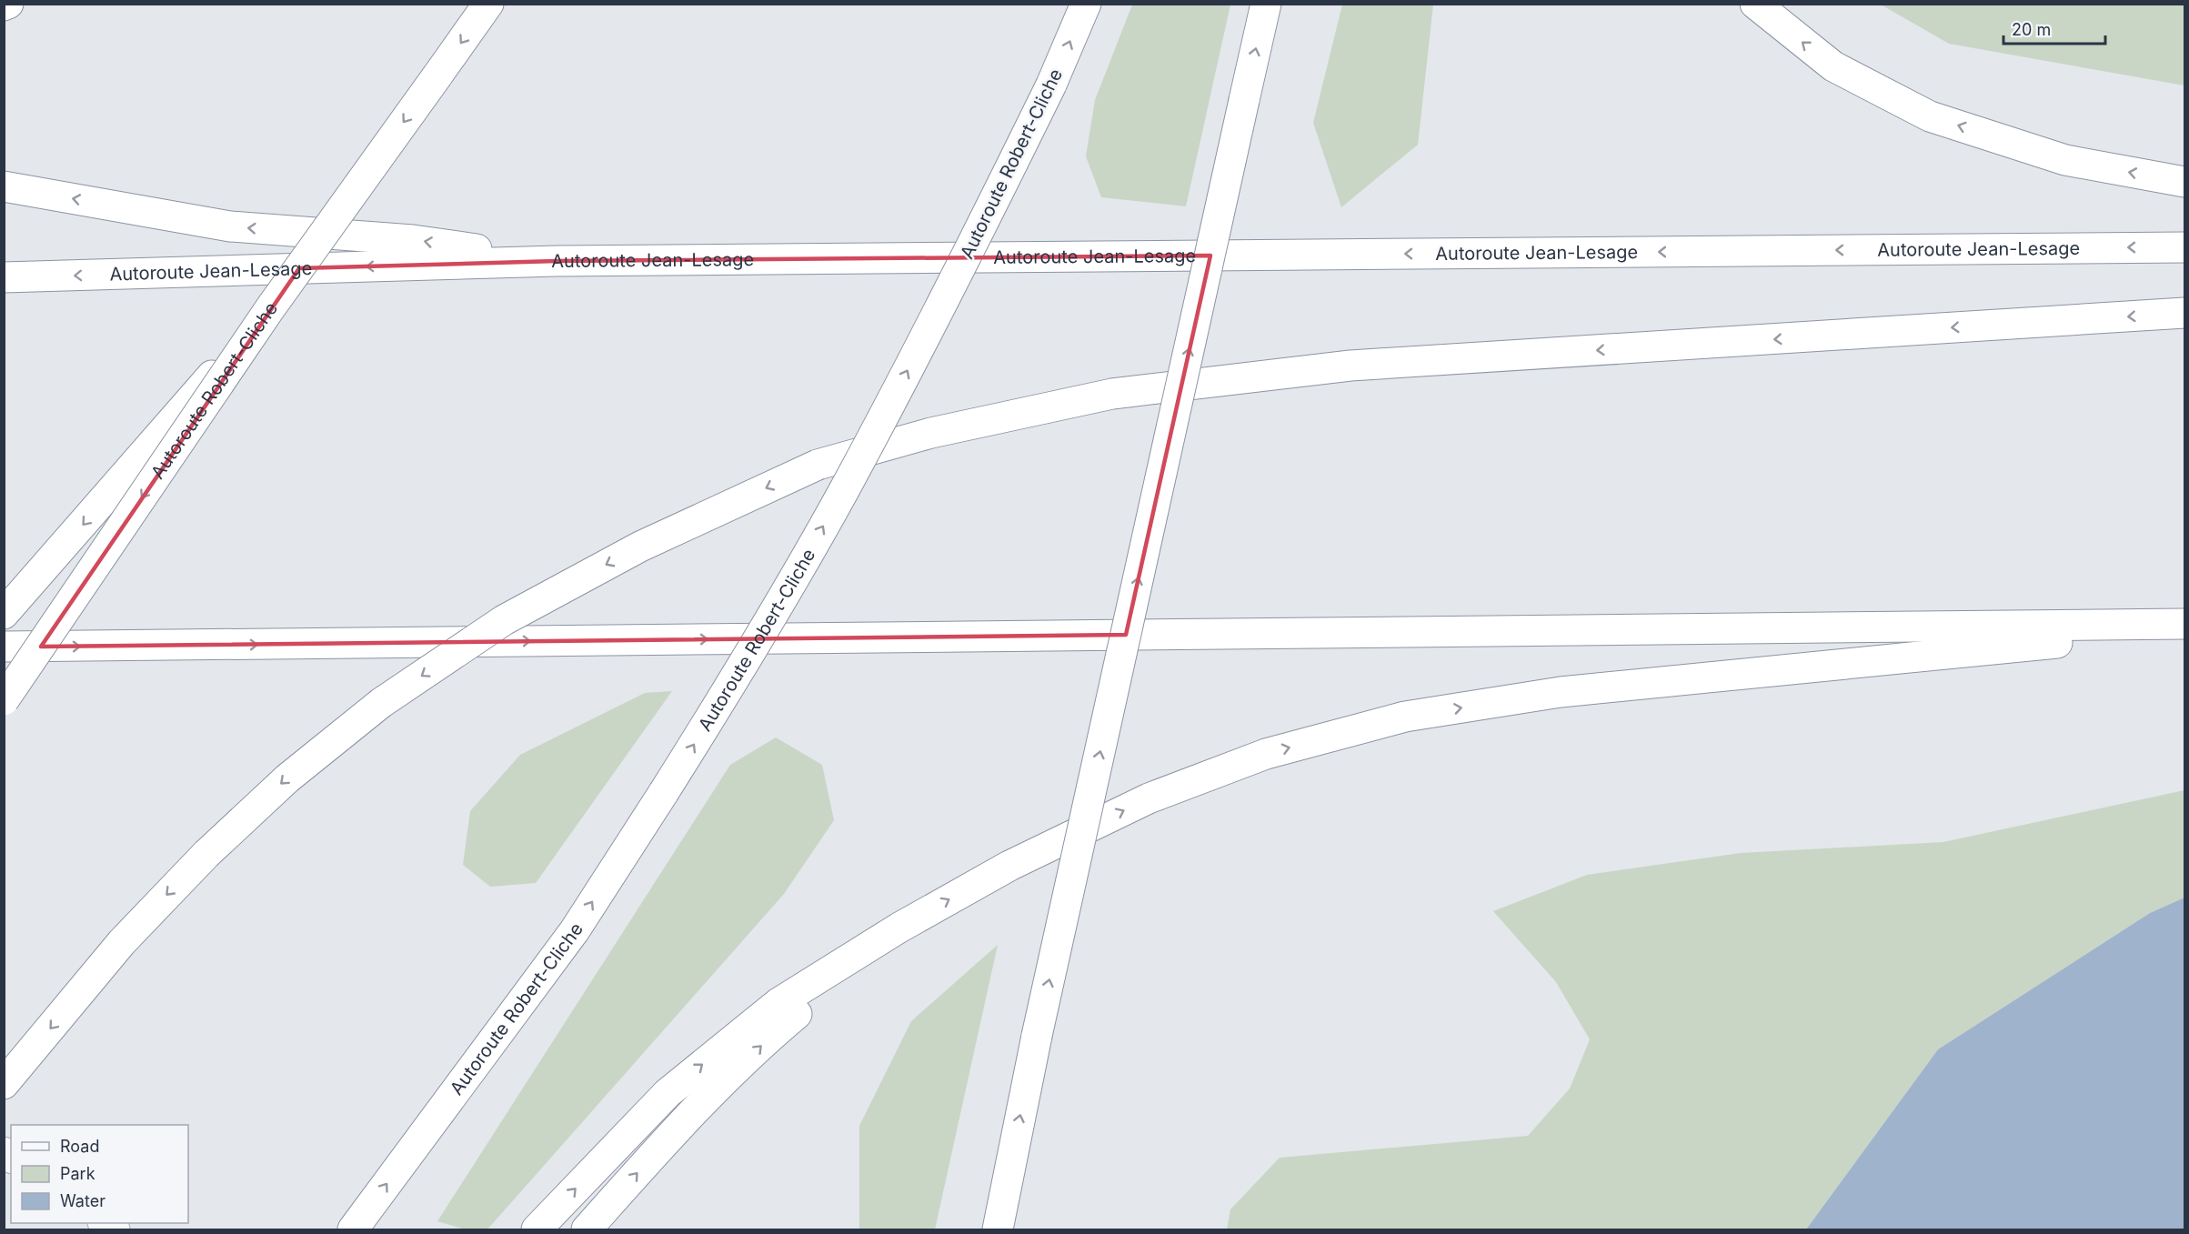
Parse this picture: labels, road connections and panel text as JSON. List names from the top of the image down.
{
  "streets": {
    "highway": ["Autoroute Robert-Cliche", "Autoroute Jean-Lesage"]
  },
  "legend": ["Road", "Park", "Water"],
  "scale_bar": "20 m"
}
